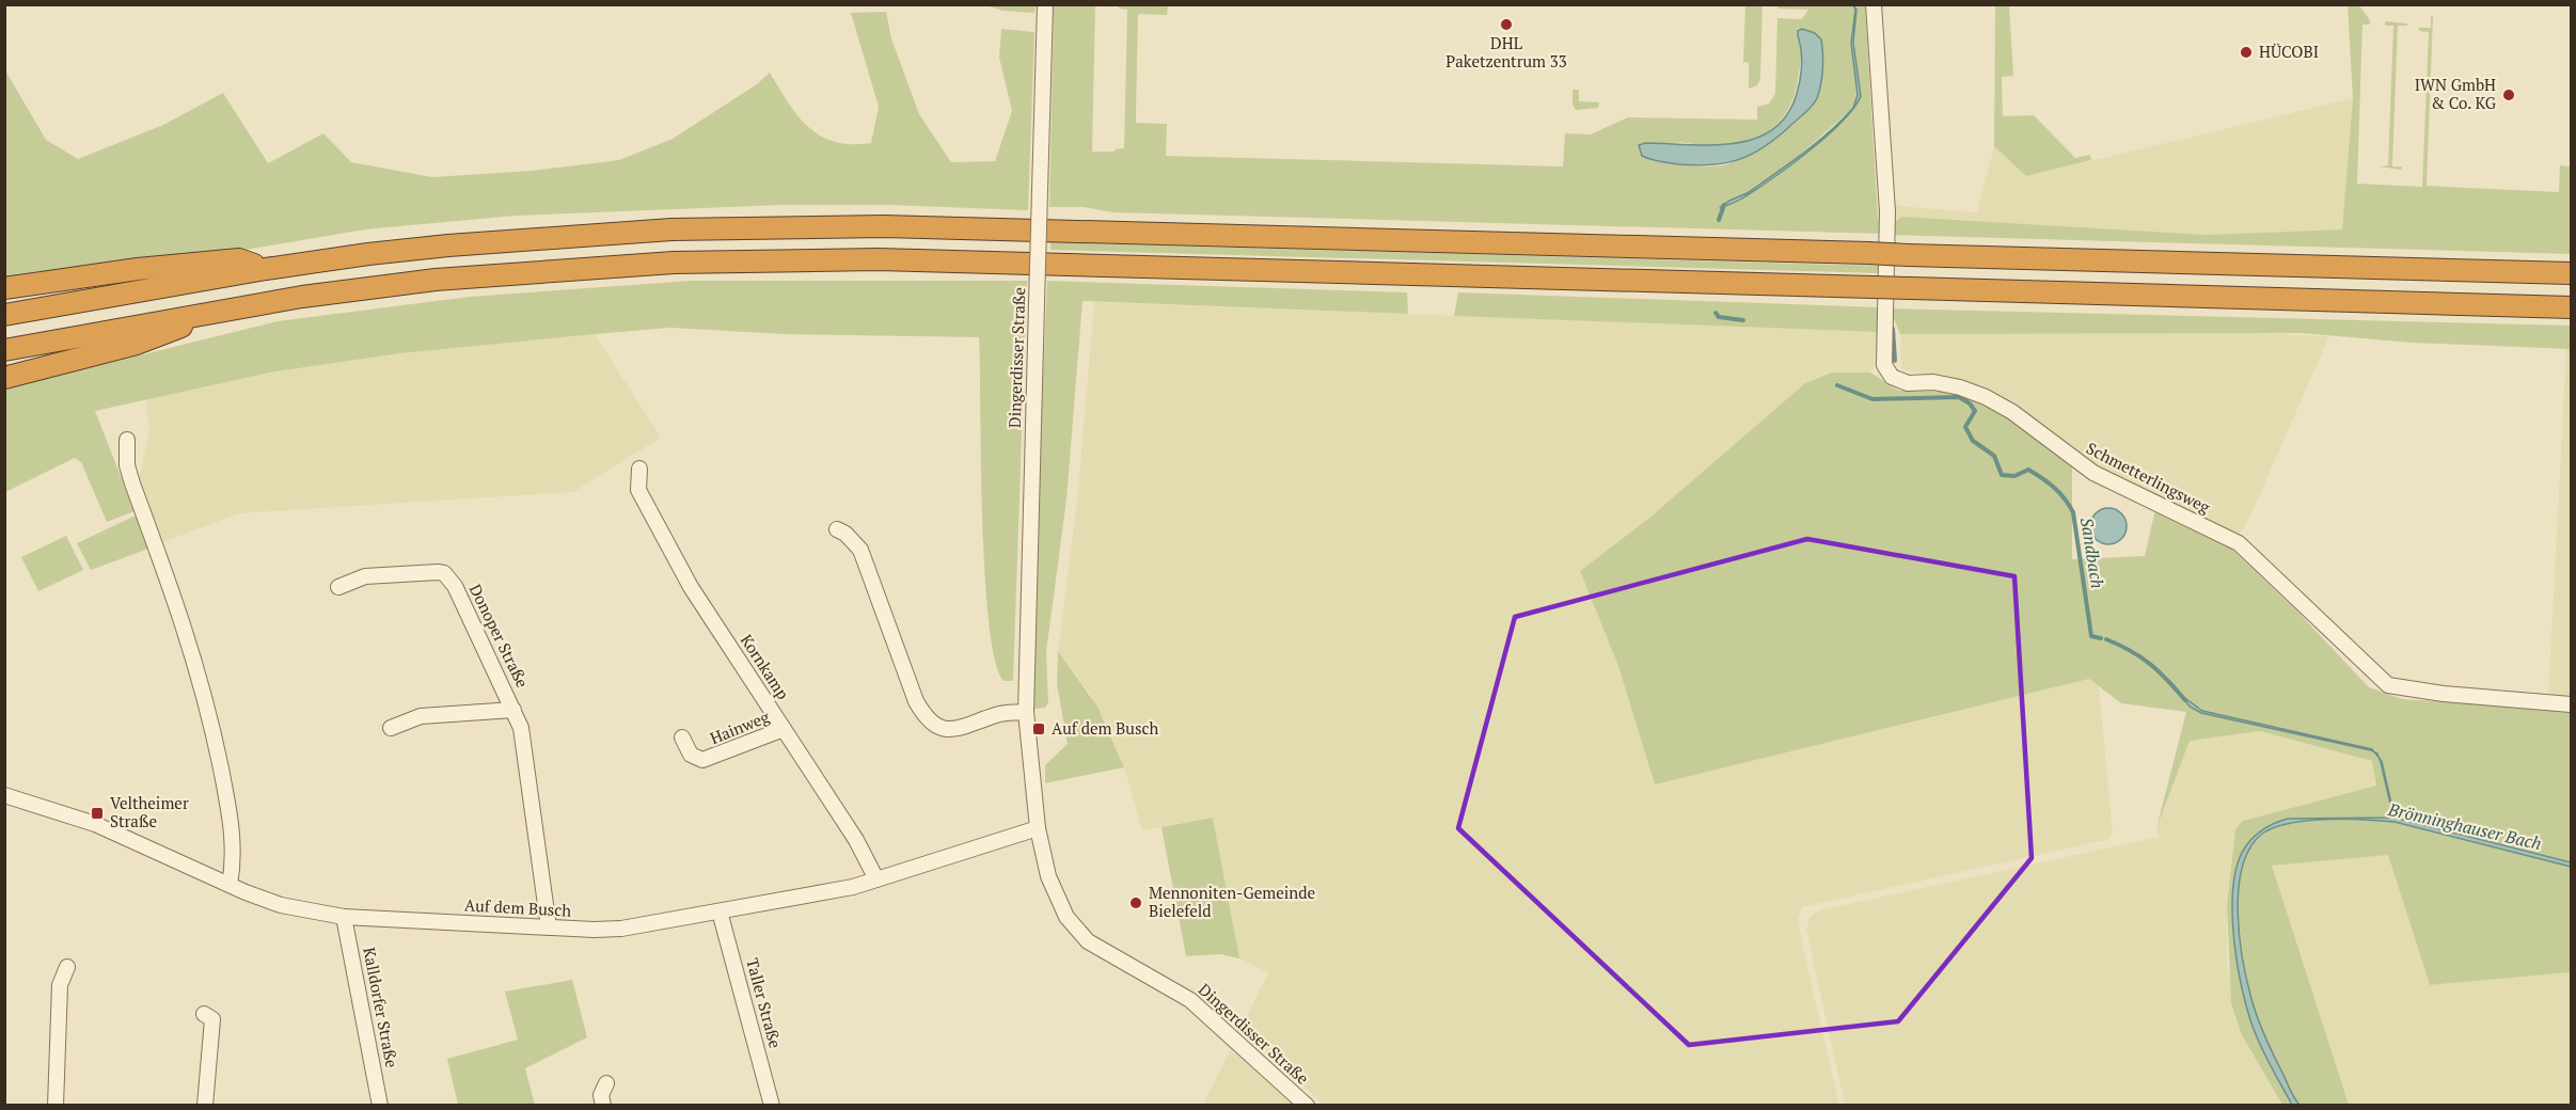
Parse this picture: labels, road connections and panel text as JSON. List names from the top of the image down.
{
  "streets": {
    "street": [
      "Dingerdisser Straße",
      "Schmetterlingsweg",
      "Donoper Straße",
      "Kornkamp",
      "Hainweg",
      "Auf dem Busch",
      "Taller Straße",
      "Kalldorfer Straße"
    ]
  },
  "crossings": [
    ["Dingerdisser Straße", "Auf dem Busch"],
    ["Donoper Straße", "Auf dem Busch"],
    ["Kornkamp", "Hainweg"],
    ["Kornkamp", "Auf dem Busch"],
    ["Auf dem Busch", "Taller Straße"],
    ["Auf dem Busch", "Kalldorfer Straße"]
  ],
  "water": ["Sandbach", "Brönninghauser Bach"],
  "places": {
    "other": [
      "DHL Paketzentrum 33",
      "HÜCOBI",
      "IWN GmbH & Co. KG",
      "Mennoniten-Gemeinde Bielefeld"
    ],
    "transit": ["Auf dem Busch", "Veltheimer Straße"]
  }
}
